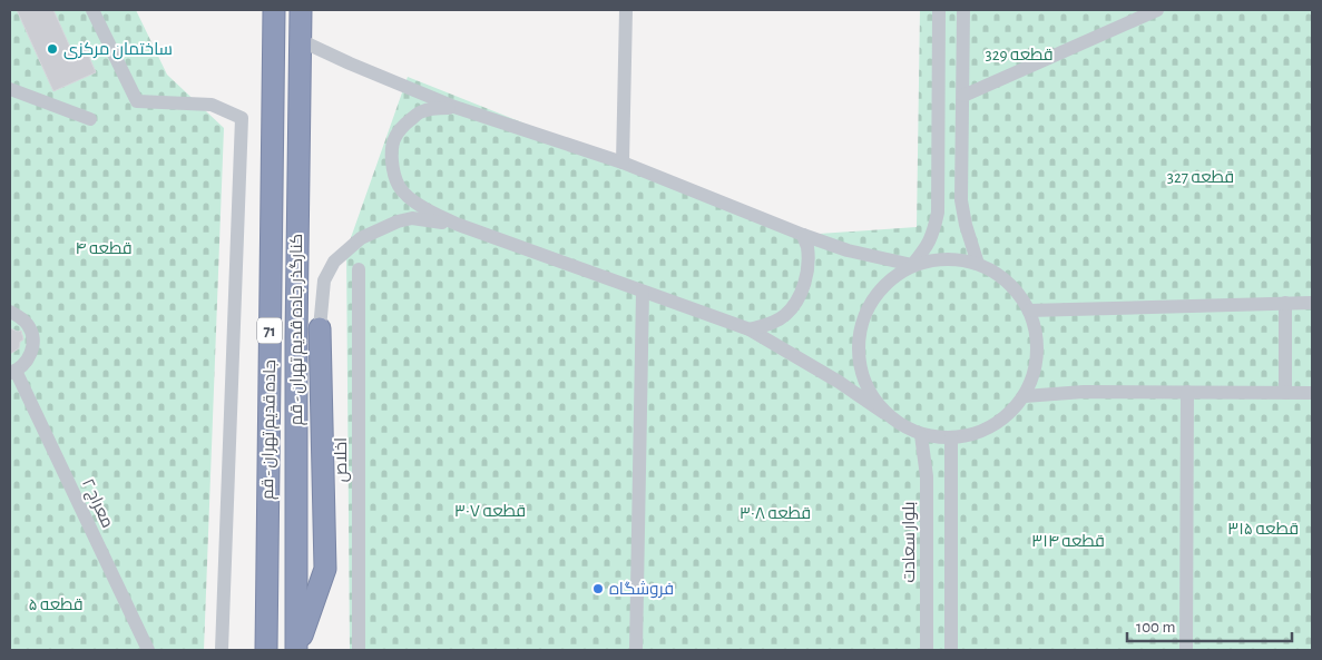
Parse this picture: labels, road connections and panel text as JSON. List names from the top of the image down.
{
  "streets": {
    "highway": ["کنارگذر جاده قدیم تهران - قم", "71", "جاده قدیم تهران - قم"],
    "street": ["اخلاص", "معراج ۲", "بلوار سعادت"]
  },
  "parks": [
    "قطعه 329",
    "قطعه 327",
    "قطعه ۴",
    "قطعه ۳۰۷",
    "قطعه ۳۰۸",
    "قطعه ۳۱۵",
    "قطعه ۳۱۴",
    "قطعه ۵"
  ],
  "places": ["ساختمان مرکزی", "فروشگاه"],
  "scale_bar": "100 m"
}
